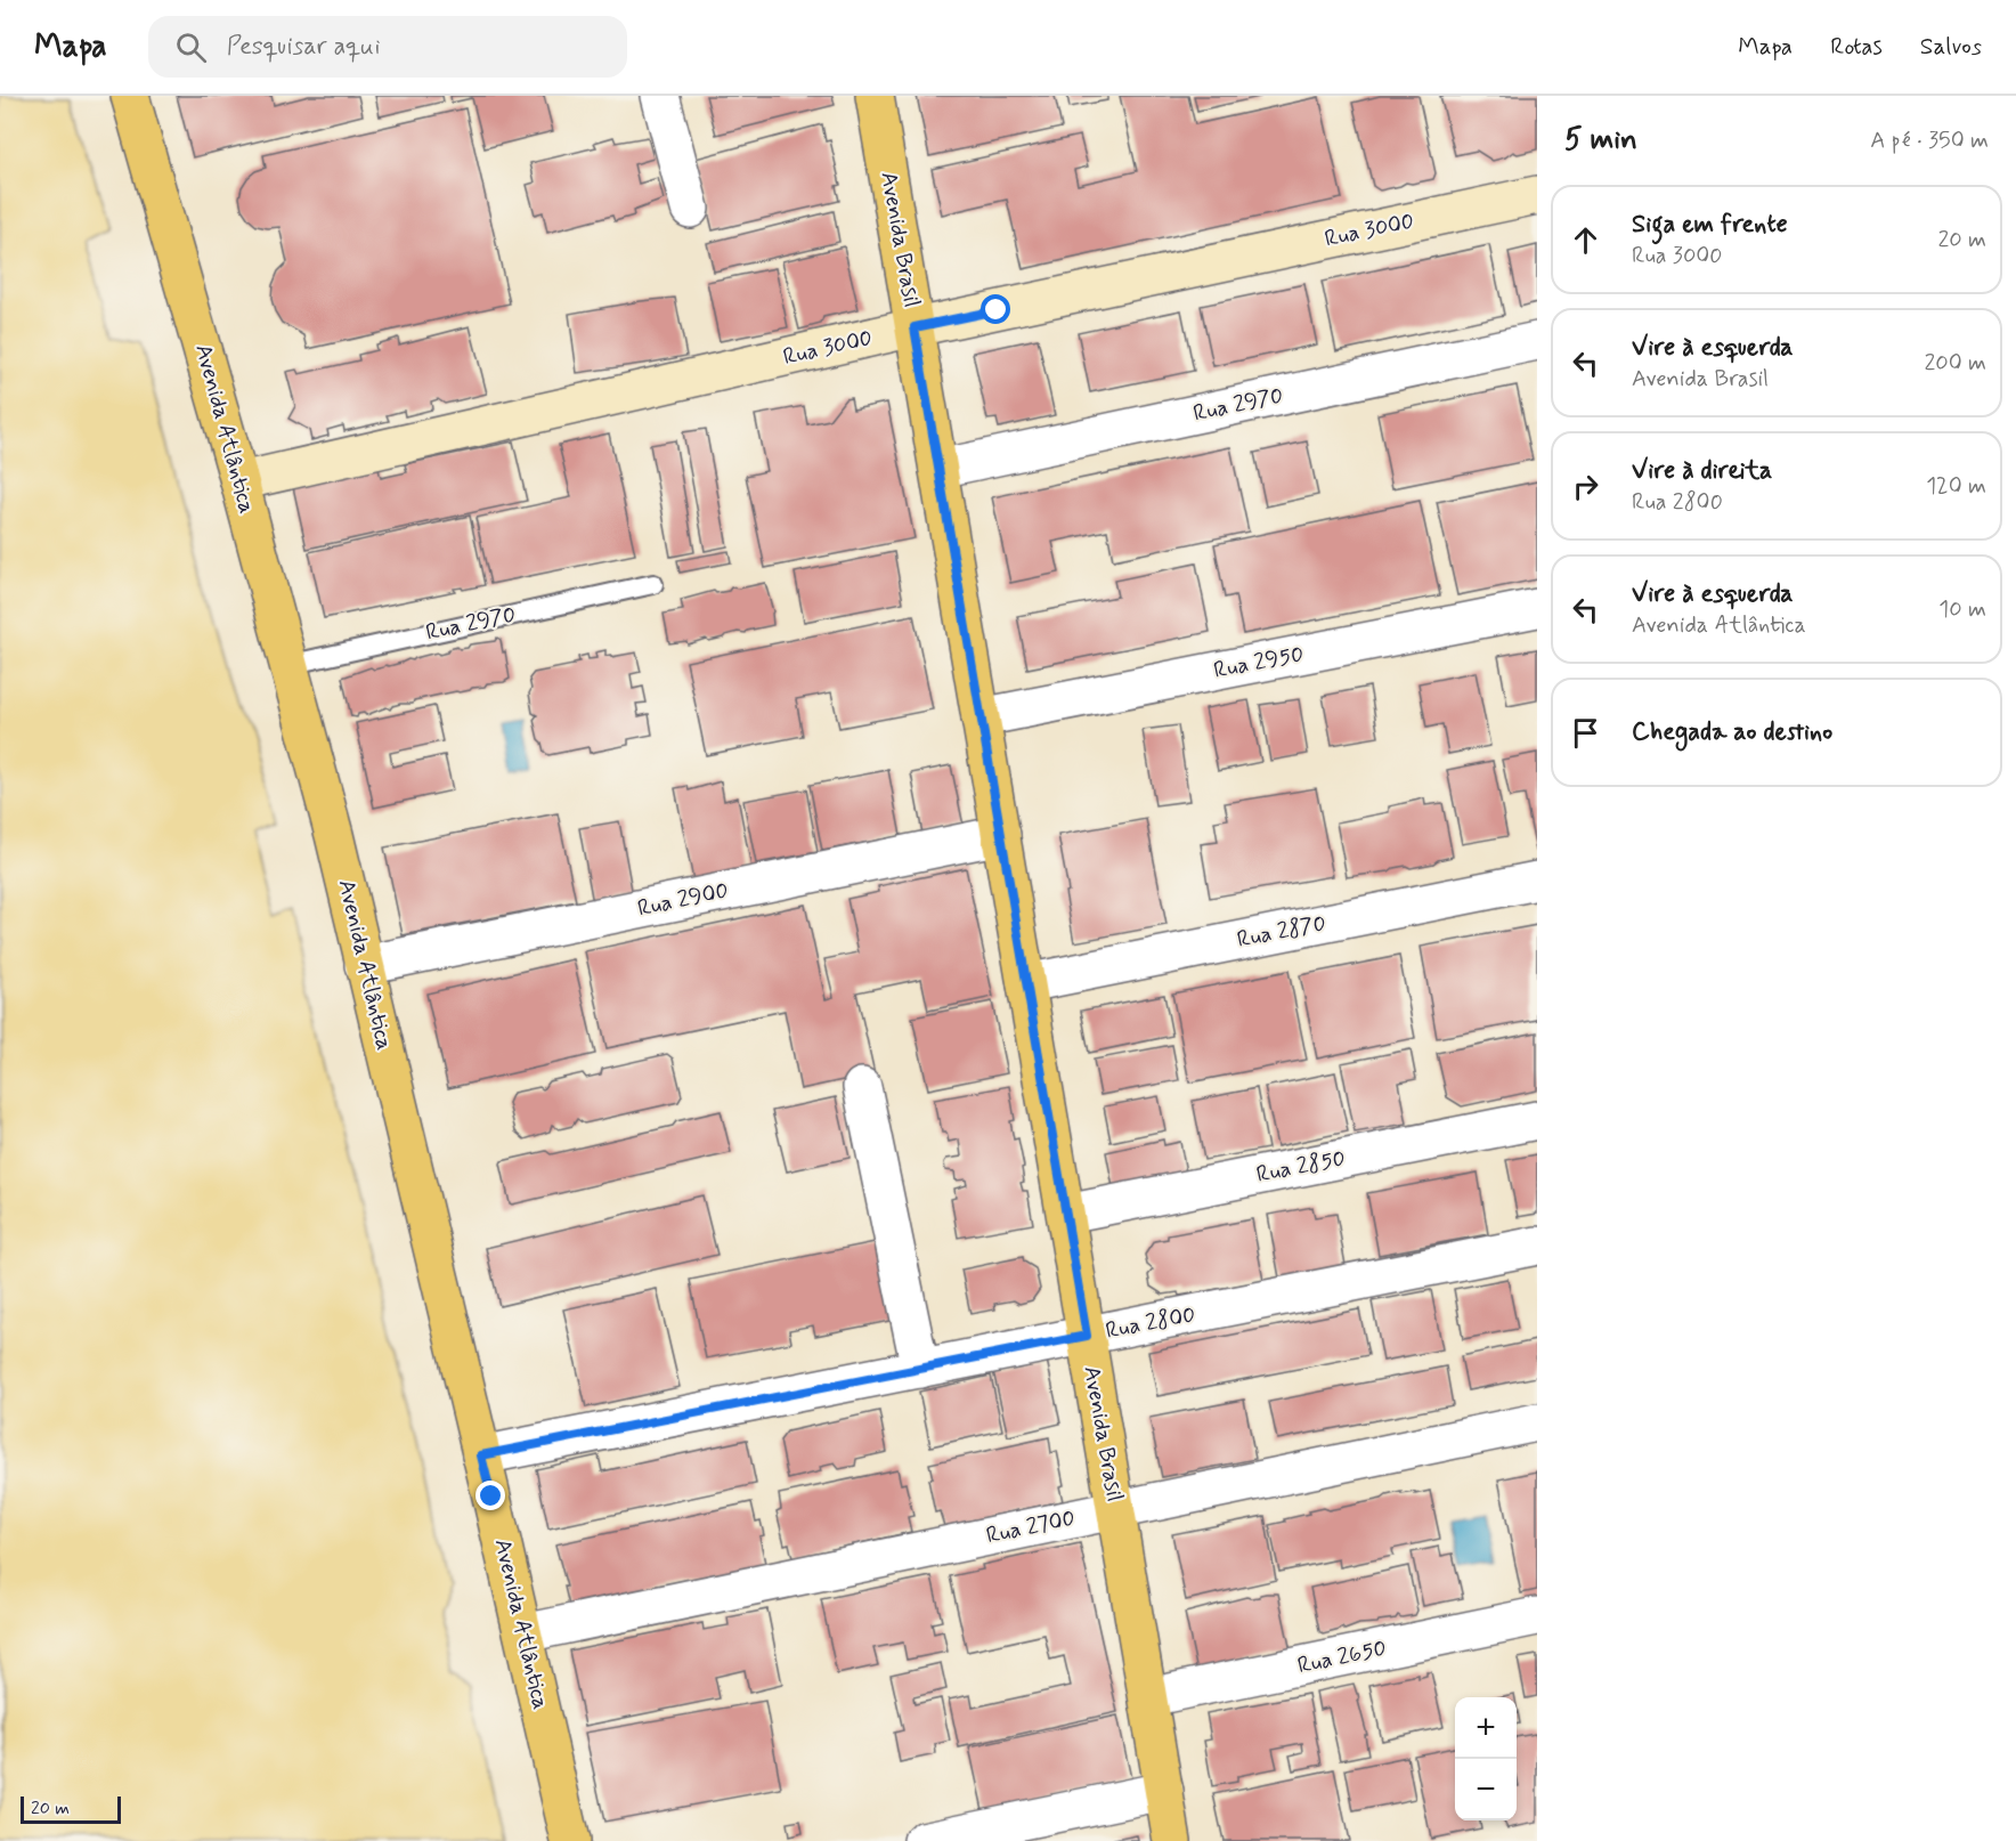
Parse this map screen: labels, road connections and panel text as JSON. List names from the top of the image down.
{
  "streets": {
    "main road": ["Rua 3000", "Avenida Brasil", "Avenida Atlântica"],
    "street": [
      "Rua 2970",
      "Rua 2950",
      "Rua 2900",
      "Rua 2870",
      "Rua 2850",
      "Rua 2800",
      "Rua 2700",
      "Rua 2650"
    ]
  },
  "crossings": [
    ["Rua 3000", "Avenida Brasil"],
    ["Rua 3000", "Avenida Atlântica"],
    ["Avenida Brasil", "Rua 2970"],
    ["Avenida Brasil", "Rua 2950"],
    ["Avenida Brasil", "Rua 2900"],
    ["Avenida Brasil", "Rua 2870"],
    ["Avenida Brasil", "Rua 2850"],
    ["Avenida Brasil", "Rua 2800"],
    ["Avenida Brasil", "Rua 2700"],
    ["Avenida Brasil", "Rua 2650"],
    ["Rua 2970", "Avenida Atlântica"],
    ["Avenida Atlântica", "Rua 2900"],
    ["Avenida Atlântica", "Rua 2800"],
    ["Avenida Atlântica", "Rua 2700"]
  ],
  "scale_bar": "20 m",
  "page": {
    "header": "Mapa",
    "search": "Pesquisar aqui",
    "nav": ["Mapa", "Rotas", "Salvos"],
    "heading": ["5 min", "A pé · 350 m"],
    "list": [
      ["Siga em frente", "Rua 3000", "20 m"],
      ["Vire à esquerda", "Avenida Brasil", "200 m"],
      ["Vire à direita", "Rua 2800", "120 m"],
      ["Vire à esquerda", "Avenida Atlântica", "10 m"],
      "Chegada ao destino"
    ],
    "map_buttons": ["+", "−"],
    "scale": "20 m"
  }
}
